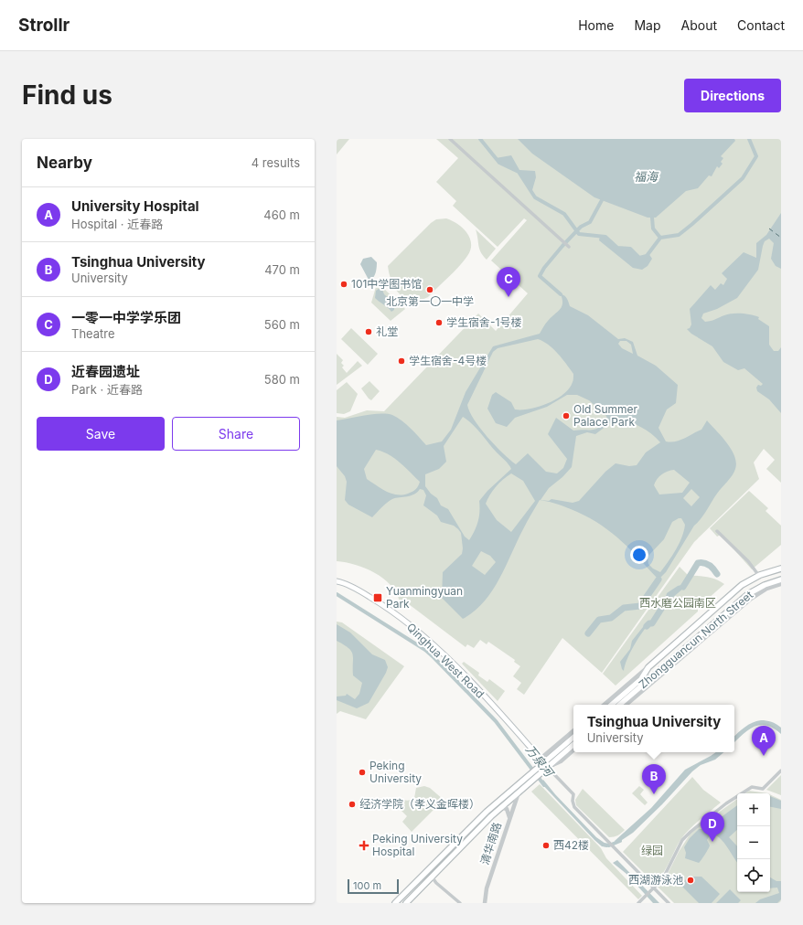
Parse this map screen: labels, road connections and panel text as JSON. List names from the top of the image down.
{
  "streets": {
    "main road": ["Zhongguancun North Street", "Qinghua West Road"],
    "street": ["清华南路"]
  },
  "water": ["福海", "万泉河"],
  "parks": ["西水磨公园南区", "绿园"],
  "places": {
    "other": [
      "101中学图书馆",
      "北京第一〇一中学",
      "学生宿舍-1号楼",
      "礼堂",
      "学生宿舍-4号楼",
      "Old Summer Palace Park",
      "Peking University",
      "经济学院（孝义金晖楼）",
      "西42楼",
      "西湖游泳池"
    ],
    "transit": ["Yuanmingyuan Park"],
    "health": ["Peking University Hospital"]
  },
  "scale_bar": "100 m",
  "page": {
    "header": "Strollr",
    "nav": [
      "Home",
      "Map",
      "About",
      "Contact"
    ],
    "buttons": [
      "Directions",
      ["Save", "Share"]
    ],
    "title": "Find us",
    "heading": ["Nearby", "4 results"],
    "list": [
      {
        "mark": "A",
        "name": "University Hospital",
        "note": "Hospital · 近春路",
        "value": "460 m"
      },
      {
        "mark": "B",
        "name": "Tsinghua University",
        "note": "University",
        "value": "470 m"
      },
      {
        "mark": "C",
        "name": "一零一中学学乐团",
        "note": "Theatre",
        "value": "560 m"
      },
      {
        "mark": "D",
        "name": "近春园遗址",
        "note": "Park · 近春路",
        "value": "580 m"
      }
    ],
    "pins": [
      "C",
      "A",
      "B",
      "D"
    ],
    "popup": ["Tsinghua University", "University"],
    "map_buttons": ["+", "−"],
    "scale": "100 m"
  }
}
